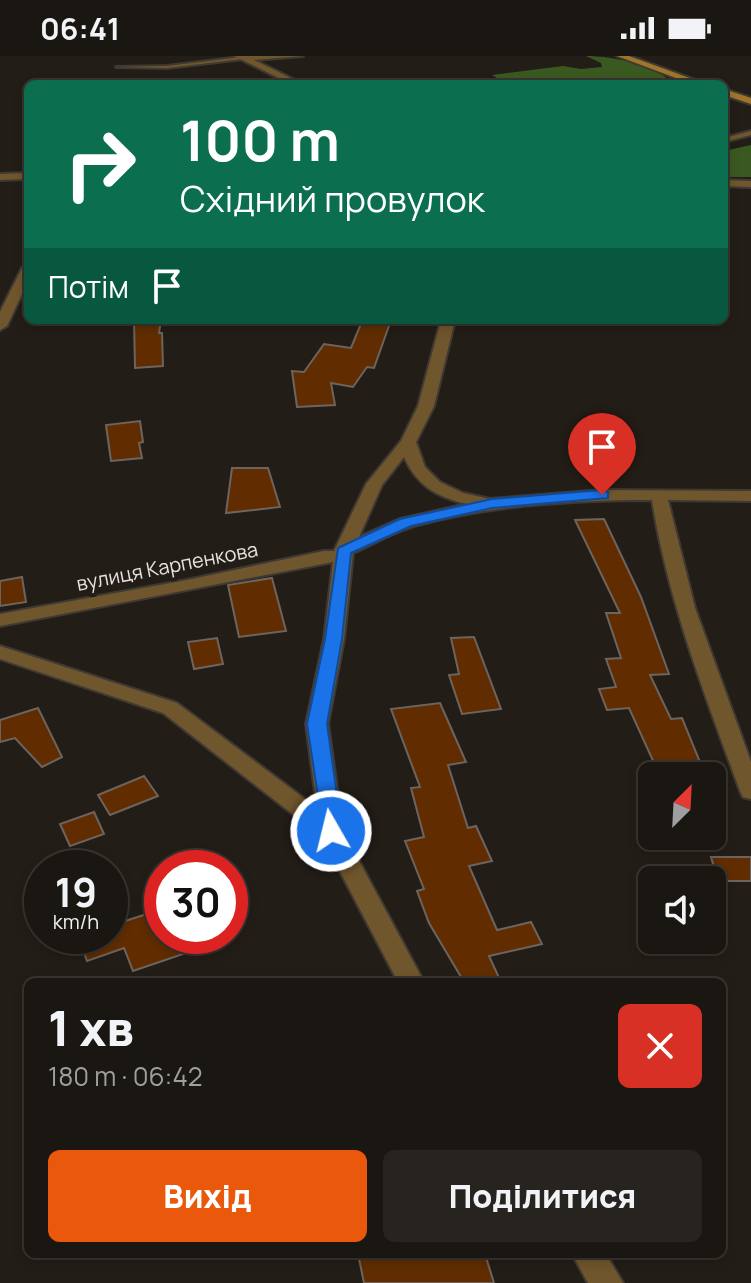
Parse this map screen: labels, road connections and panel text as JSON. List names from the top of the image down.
{
  "streets": {
    "street": ["вулиця Карпенкова"]
  },
  "north": "top right",
  "page": {
    "status": "06:41",
    "turn": ["100 m", "Східний провулок"],
    "then": "Потім",
    "speed": "19 km/h",
    "limit": "30",
    "heading": ["1 хв", "180 m · 06:42"],
    "buttons": ["Вихід", "Поділитися"]
  }
}
